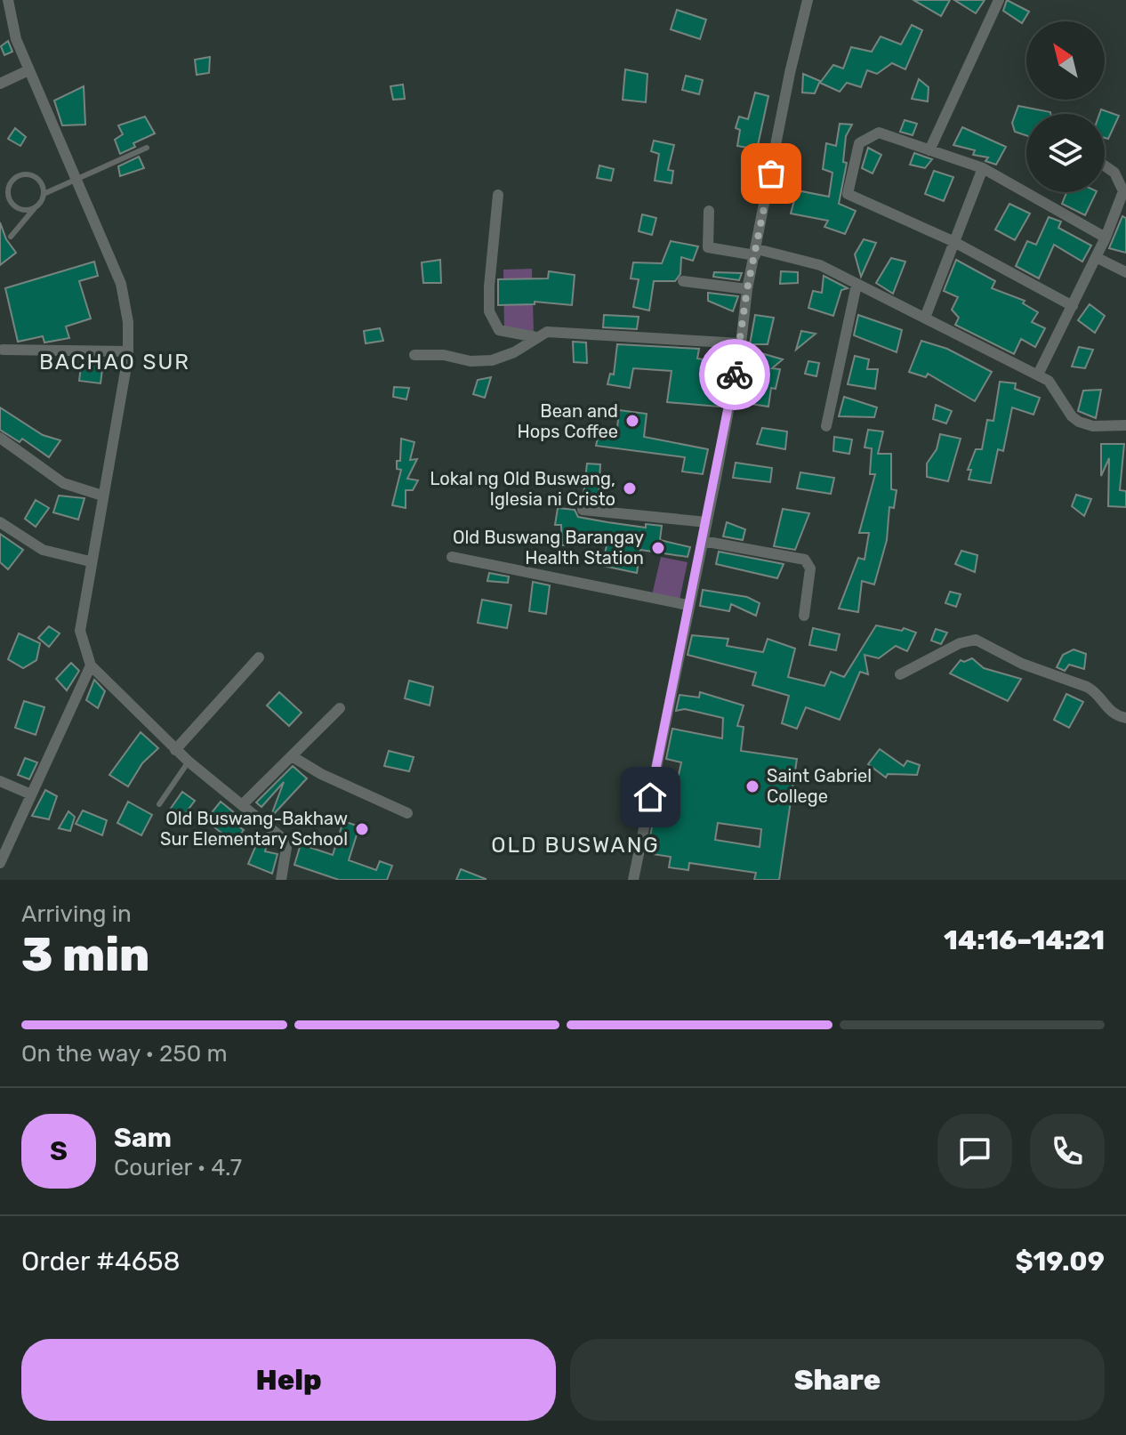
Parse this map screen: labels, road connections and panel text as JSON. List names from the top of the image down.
{
  "districts": ["BACHAO SUR", "OLD BUSWANG"],
  "places": [
    "Bean and Hops Coffee",
    "Lokal ng Old Buswang, Iglesia ni Cristo",
    "Old Buswang Barangay Health Station",
    "Saint Gabriel College",
    "Old Buswang-Bakhaw Sur Elementary School"
  ],
  "north": "top left",
  "page": {
    "heading": ["3 min", "Arriving in", "14:16–14:21"],
    "panel": [
      "Sam",
      "Courier · 4.7",
      "Order #4658",
      "$19.09"
    ],
    "bar": "On the way · 250 m",
    "round": "S",
    "buttons": ["Help", "Share"]
  }
}
